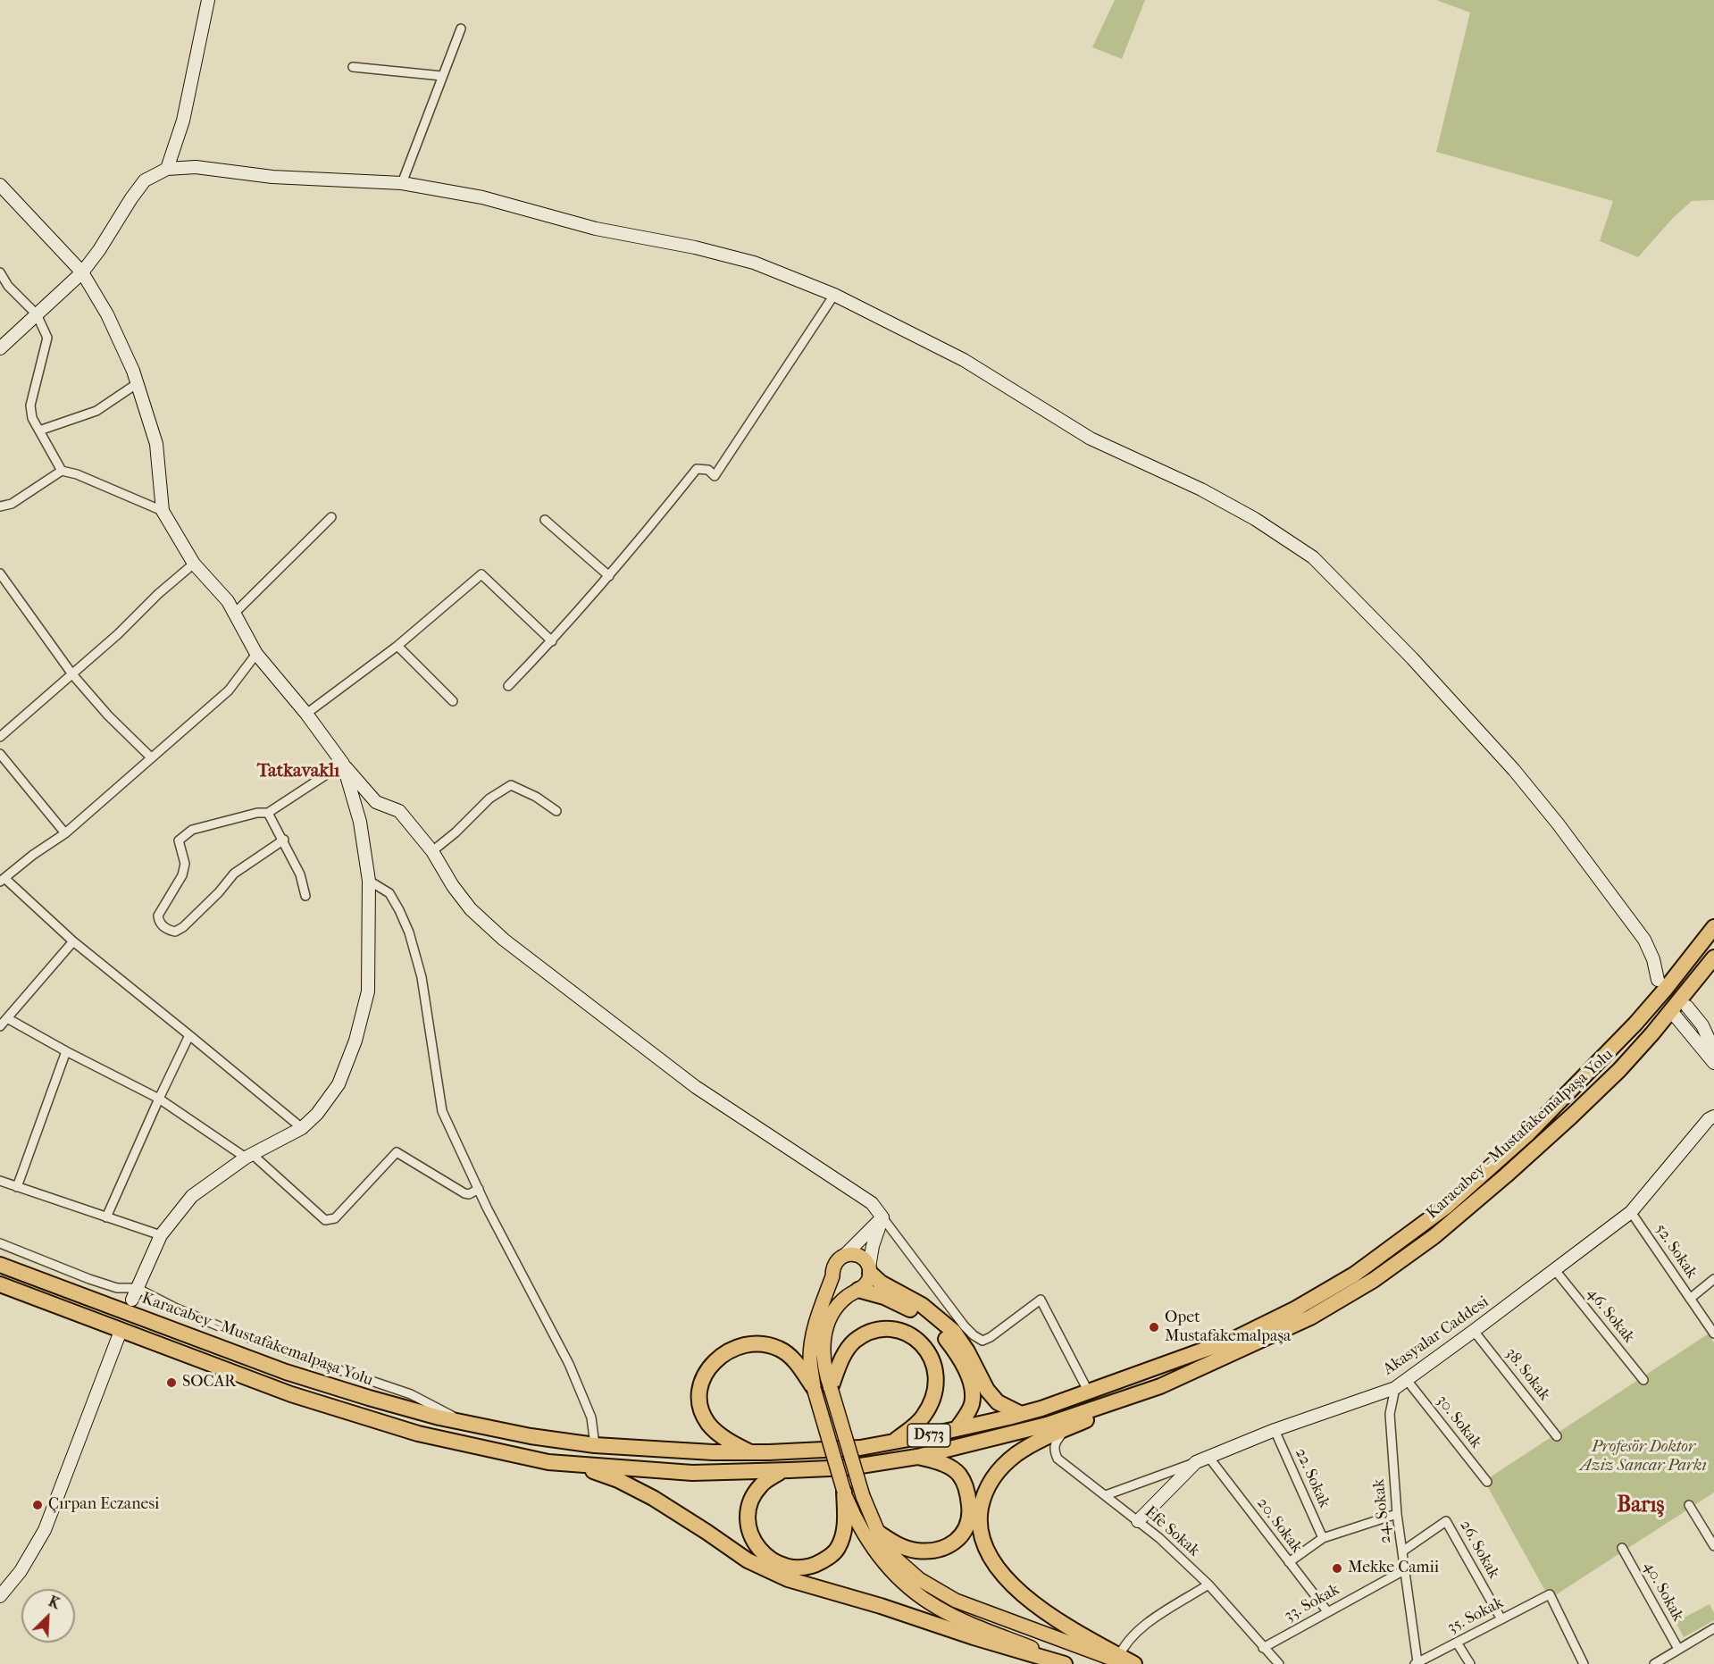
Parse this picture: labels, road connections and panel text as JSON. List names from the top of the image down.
{
  "streets": {
    "highway": ["Karacabey - Mustafakemalpaşa Yolu", "D573"],
    "street": [
      "52. Sokak",
      "46. Sokak",
      "Akasyalar Caddesi",
      "38. Sokak",
      "30. Sokak",
      "22. Sokak",
      "24. Sokak",
      "20. Sokak",
      "Efe Sokak",
      "26. Sokak",
      "40. Sokak",
      "33. Sokak",
      "35. Sokak"
    ]
  },
  "crossings": [
    ["52. Sokak", "Akasyalar Caddesi"],
    ["46. Sokak", "Akasyalar Caddesi"],
    ["Akasyalar Caddesi", "38. Sokak"],
    ["Akasyalar Caddesi", "30. Sokak"],
    ["Akasyalar Caddesi", "22. Sokak"],
    ["Akasyalar Caddesi", "24. Sokak"],
    ["Akasyalar Caddesi", "20. Sokak"],
    ["Akasyalar Caddesi", "Efe Sokak"],
    ["24. Sokak", "26. Sokak"],
    ["24. Sokak", "33. Sokak"],
    ["24. Sokak", "35. Sokak"],
    ["20. Sokak", "33. Sokak"],
    ["Efe Sokak", "33. Sokak"],
    ["26. Sokak", "35. Sokak"]
  ],
  "districts": ["Tatkavaklı", "Barış"],
  "parks": ["Profesör Doktor Aziz Sancar Parkı"],
  "places": [
    "Opet Mustafakemalpaşa",
    "SOCAR",
    "Çırpan Eczanesi",
    "Mekke Camii"
  ],
  "north": "top right"
}
